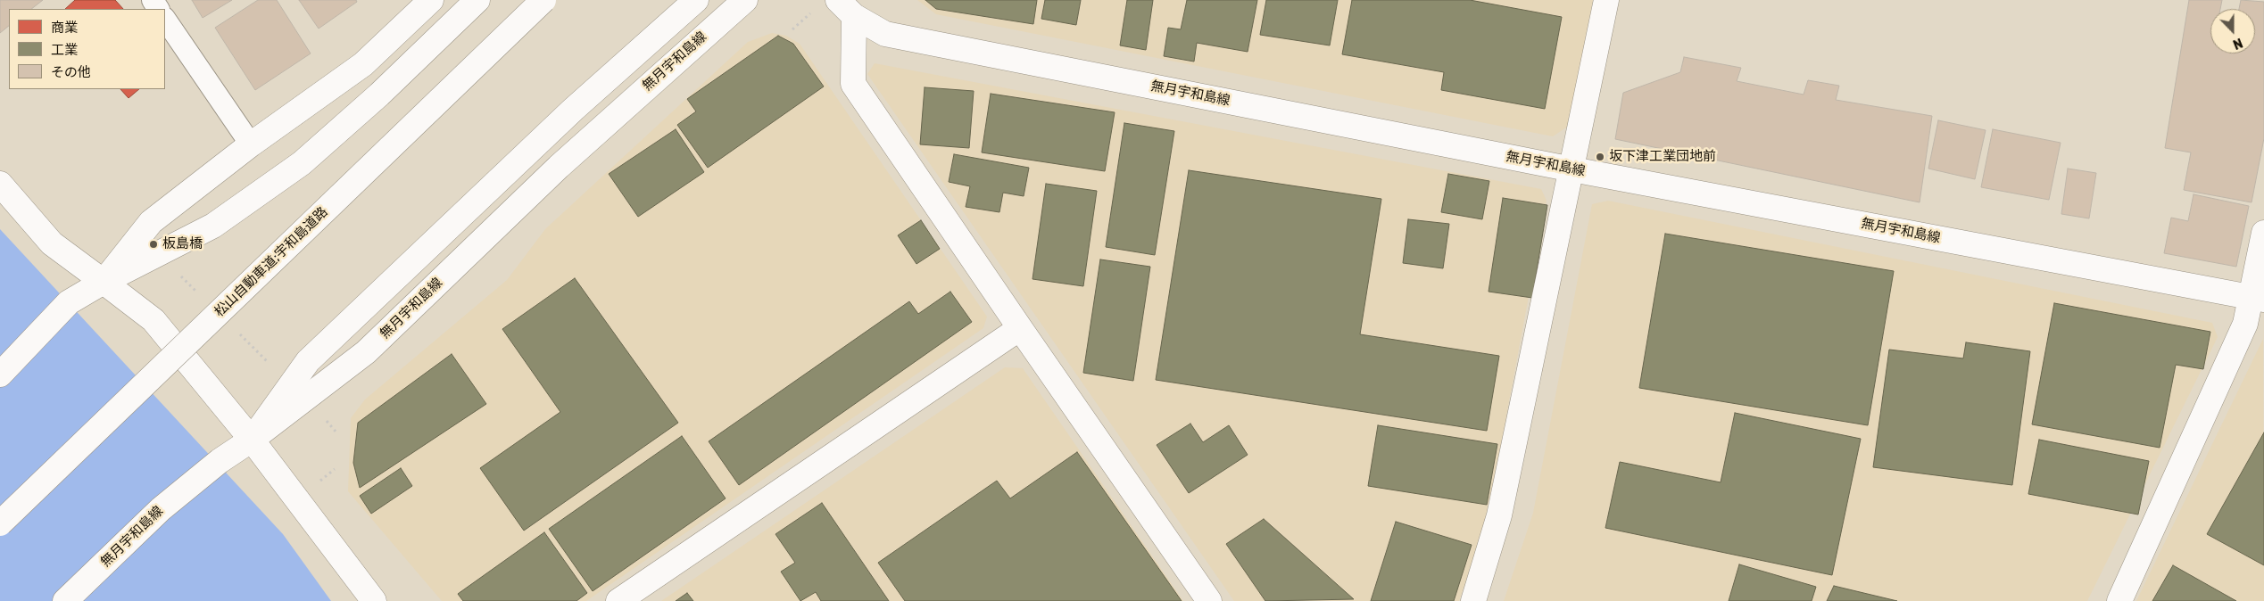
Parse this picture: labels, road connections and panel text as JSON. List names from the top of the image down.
{
  "streets": {
    "main road": ["無月宇和島線", "松山自動車道;宇和島道路"]
  },
  "places": ["坂下津工業団地前", "板島橋"],
  "legend": ["商業", "工業", "その他"],
  "north": "bottom"
}
